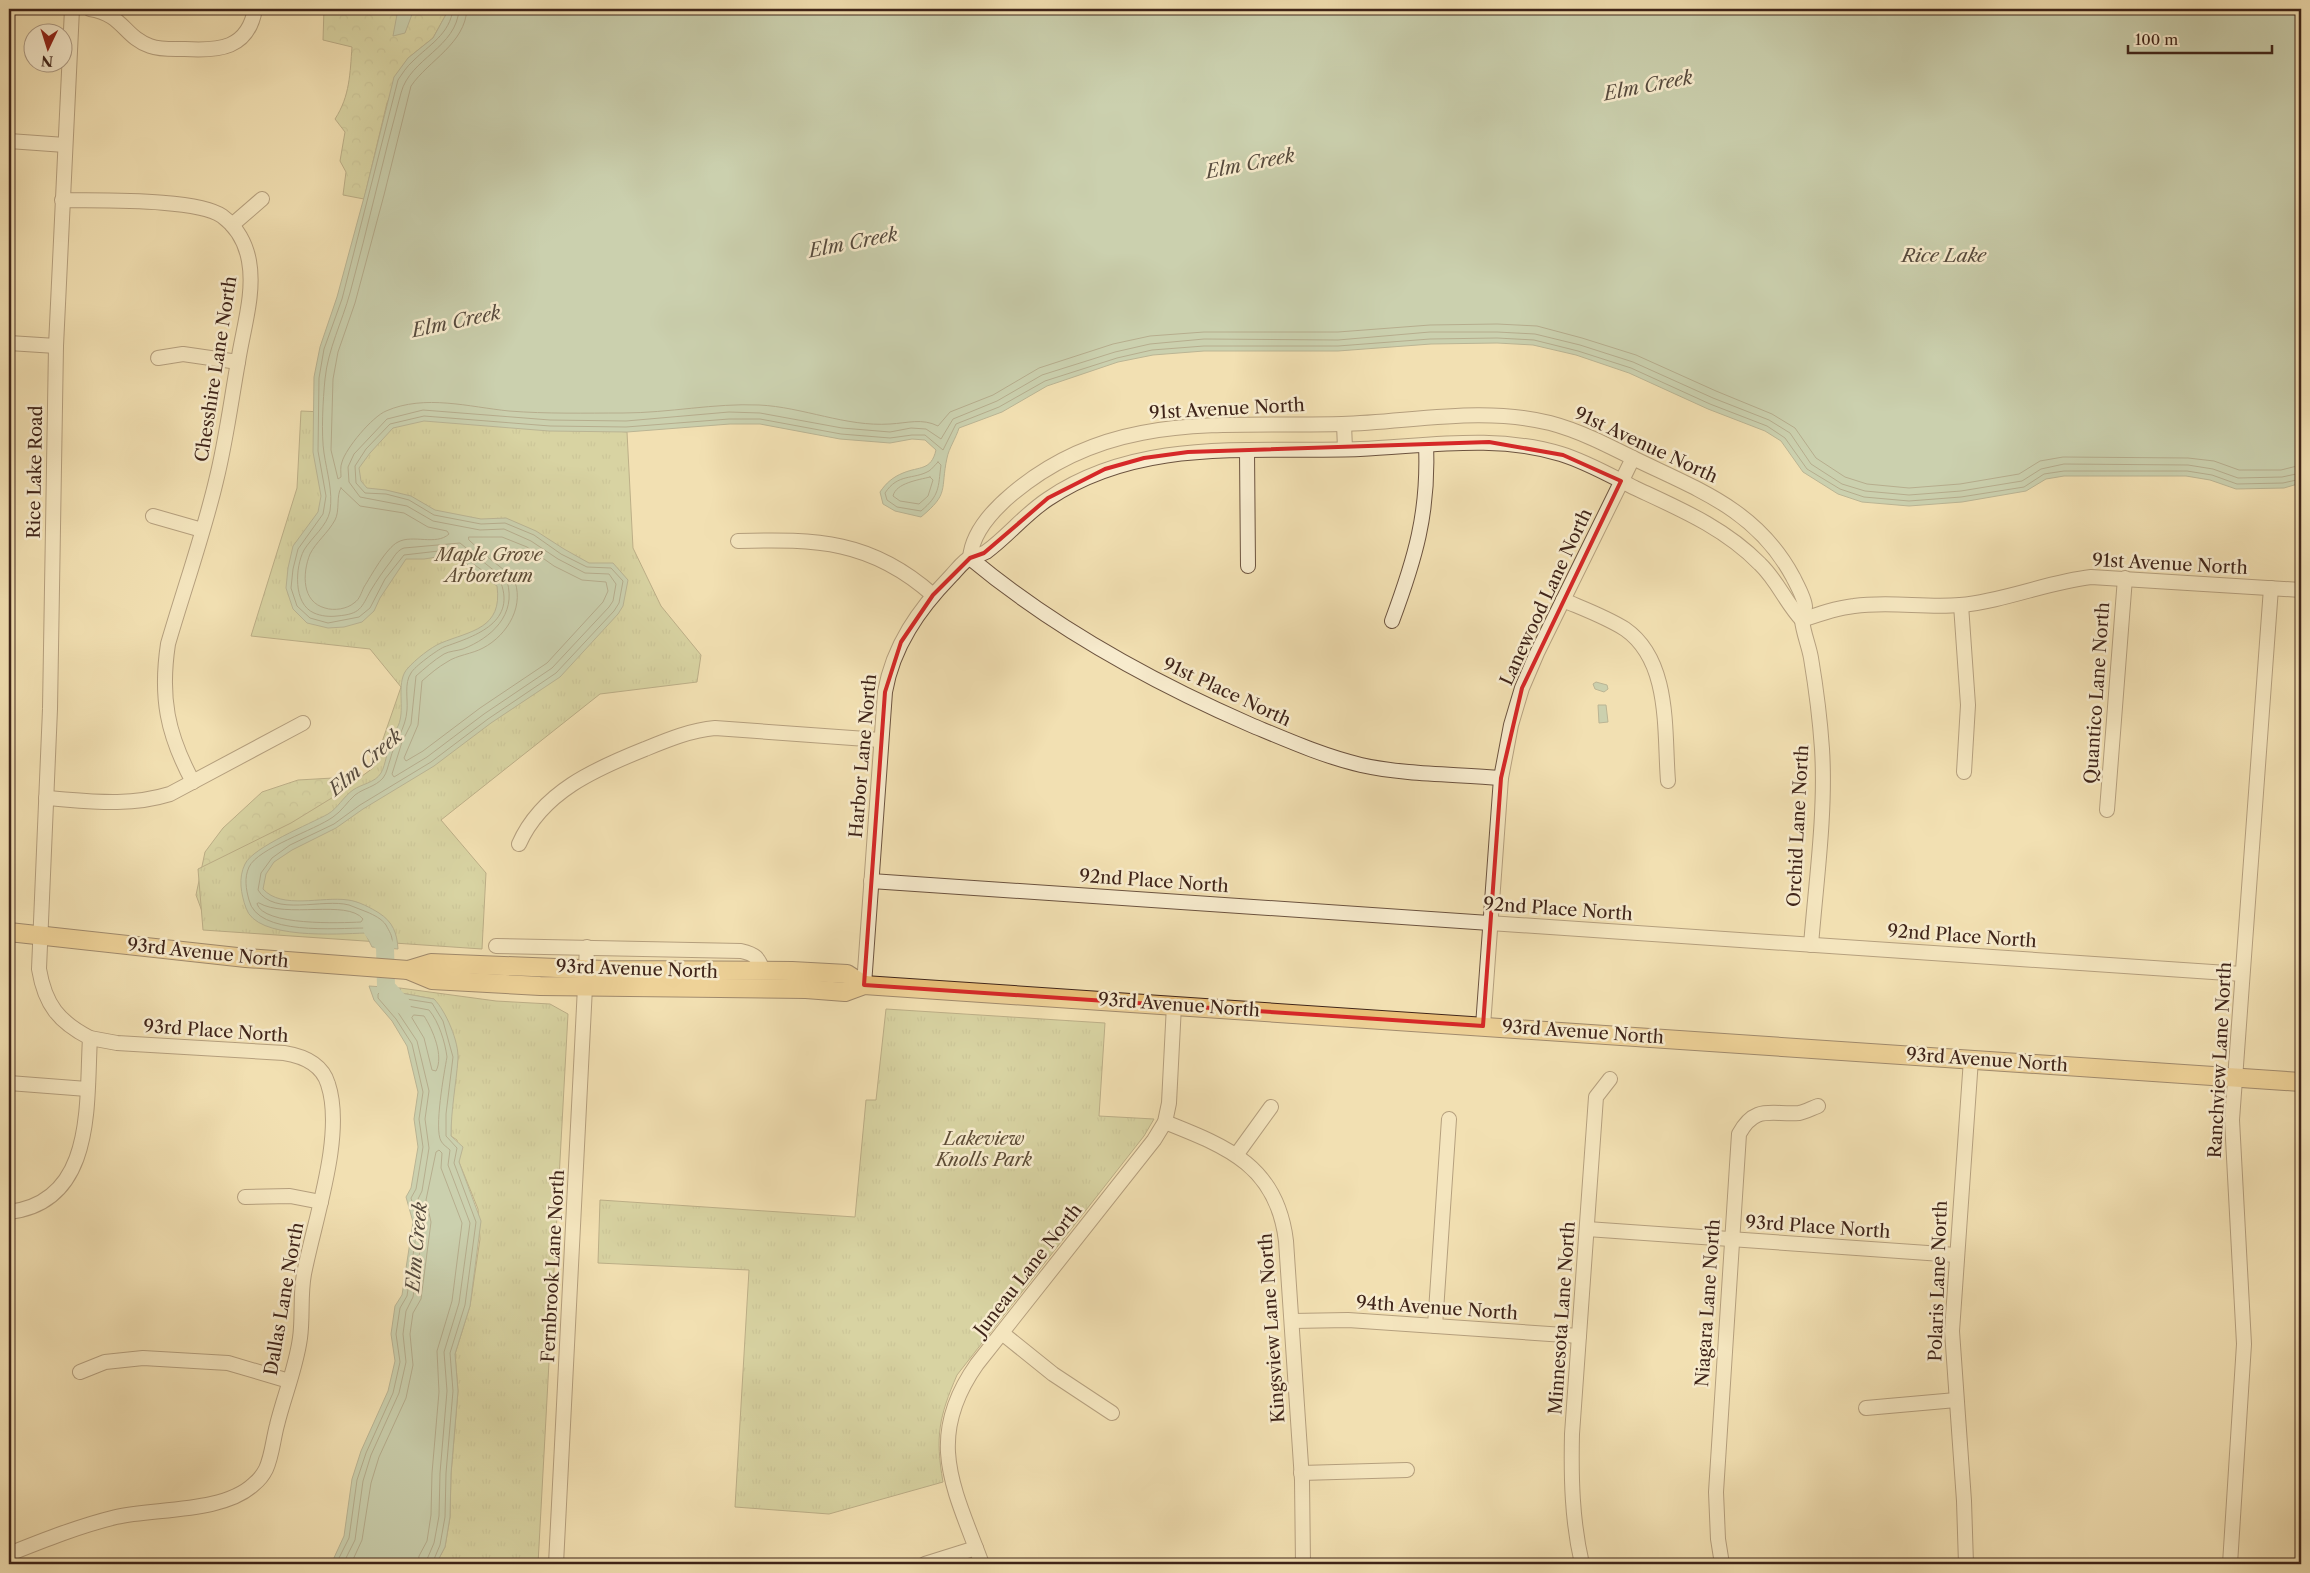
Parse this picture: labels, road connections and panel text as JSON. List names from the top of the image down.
{
  "streets": {
    "main road": ["93rd Avenue North"],
    "street": [
      "Chesshire Lane North",
      "91st Avenue North",
      "Rice Lake Road",
      "Lanewood Lane North",
      "91st Place North",
      "Quantico Lane North",
      "Harbor Lane North",
      "Orchid Lane North",
      "92nd Place North",
      "93rd Place North",
      "Ranchview Lane North",
      "Fernbrook Lane North",
      "Juneau Lane North",
      "Polaris Lane North",
      "Dallas Lane North",
      "Niagara Lane North",
      "94th Avenue North",
      "Minnesota Lane North",
      "Kingsview Lane North"
    ]
  },
  "crossings": [
    ["91st Avenue North", "Lanewood Lane North"],
    ["91st Avenue North", "91st Place North"],
    ["91st Avenue North", "Quantico Lane North"],
    ["91st Avenue North", "Harbor Lane North"],
    ["91st Avenue North", "Orchid Lane North"],
    ["91st Avenue North", "Ranchview Lane North"],
    ["Rice Lake Road", "93rd Avenue North"],
    ["Lanewood Lane North", "91st Place North"],
    ["Lanewood Lane North", "92nd Place North"],
    ["Lanewood Lane North", "93rd Avenue North"],
    ["91st Place North", "Harbor Lane North"],
    ["Harbor Lane North", "92nd Place North"],
    ["Harbor Lane North", "93rd Avenue North"],
    ["Orchid Lane North", "92nd Place North"],
    ["92nd Place North", "Ranchview Lane North"],
    ["93rd Avenue North", "Ranchview Lane North"],
    ["93rd Avenue North", "Fernbrook Lane North"],
    ["93rd Avenue North", "Juneau Lane North"],
    ["93rd Avenue North", "Polaris Lane North"],
    ["93rd Place North", "Polaris Lane North"],
    ["93rd Place North", "Dallas Lane North"],
    ["93rd Place North", "Niagara Lane North"],
    ["93rd Place North", "Minnesota Lane North"],
    ["Juneau Lane North", "Kingsview Lane North"],
    ["94th Avenue North", "Minnesota Lane North"],
    ["94th Avenue North", "Kingsview Lane North"]
  ],
  "water": ["Elm Creek", "Rice Lake"],
  "parks": ["Maple Grove Arboretum", "Lakeview Knolls Park"],
  "scale_bar": "100 m",
  "north": "bottom"
}
